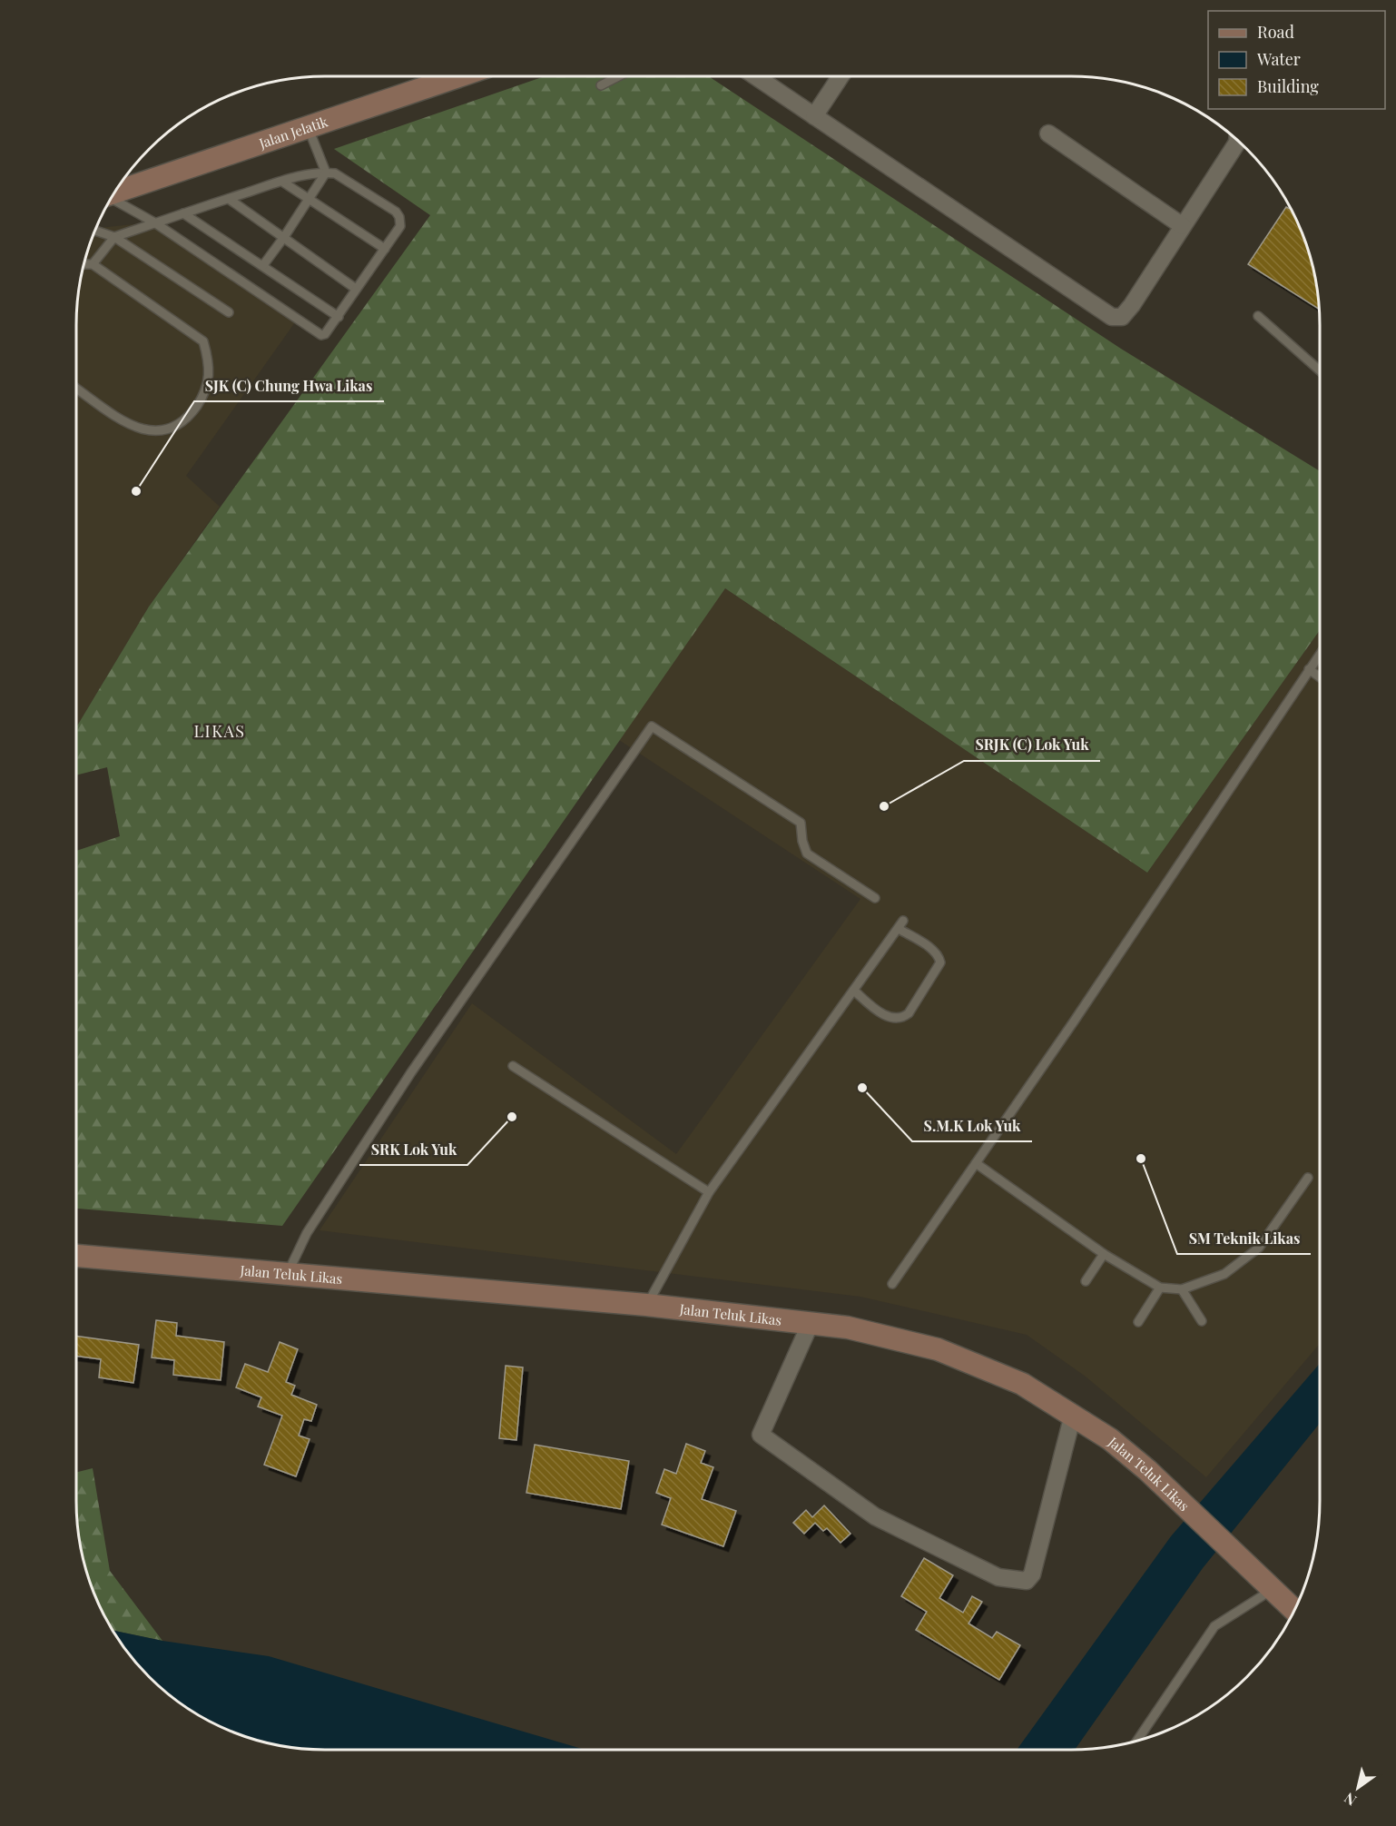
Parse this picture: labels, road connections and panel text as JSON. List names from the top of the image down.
{
  "streets": {
    "street": ["Jalan Jelatik", "Jalan Teluk Likas"]
  },
  "districts": ["LIKAS"],
  "places": [
    "SJK (C) Chung Hwa Likas",
    "SRJK (C) Lok Yuk",
    "S.M.K Lok Yuk",
    "SRK Lok Yuk",
    "SM Teknik Likas"
  ],
  "legend": ["Road", "Water", "Building"],
  "north": "bottom left"
}
